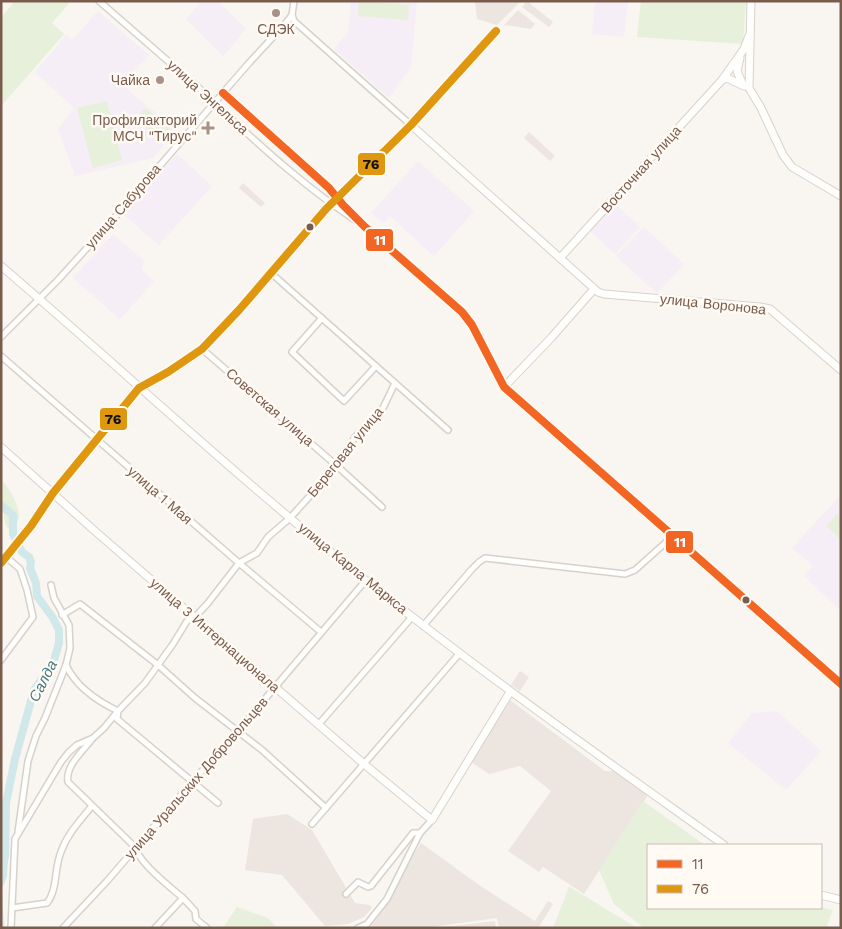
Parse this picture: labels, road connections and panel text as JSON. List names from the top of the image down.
{
  "streets": {
    "street": [
      "улица Энгельса",
      "Восточная улица",
      "улица Сабурова",
      "улица Воронова",
      "Советская улица",
      "Береговая улица",
      "улица 1 Мая",
      "улица Карла Маркса",
      "улица 3 Интернационала",
      "улица Уральских Добровольцев"
    ]
  },
  "crossings": [
    ["улица Энгельса", "улица Сабурова"],
    ["Восточная улица", "улица Воронова"],
    ["улица Сабурова", "улица Карла Маркса"],
    ["Советская улица", "Береговая улица"],
    ["Береговая улица", "улица 1 Мая"],
    ["Береговая улица", "улица Карла Маркса"],
    ["Береговая улица", "улица 3 Интернационала"],
    ["улица 1 Мая", "улица Уральских Добровольцев"],
    ["улица Карла Маркса", "улица Уральских Добровольцев"],
    ["улица 3 Интернационала", "улица Уральских Добровольцев"]
  ],
  "water": ["Салда"],
  "places": {
    "other": ["СДЭК", "Чайка"],
    "health": ["Профилакторий МСЧ \"Тирус\""]
  },
  "lines": ["transit line 76", "transit line 11"],
  "legend": ["11", "76"]
}
